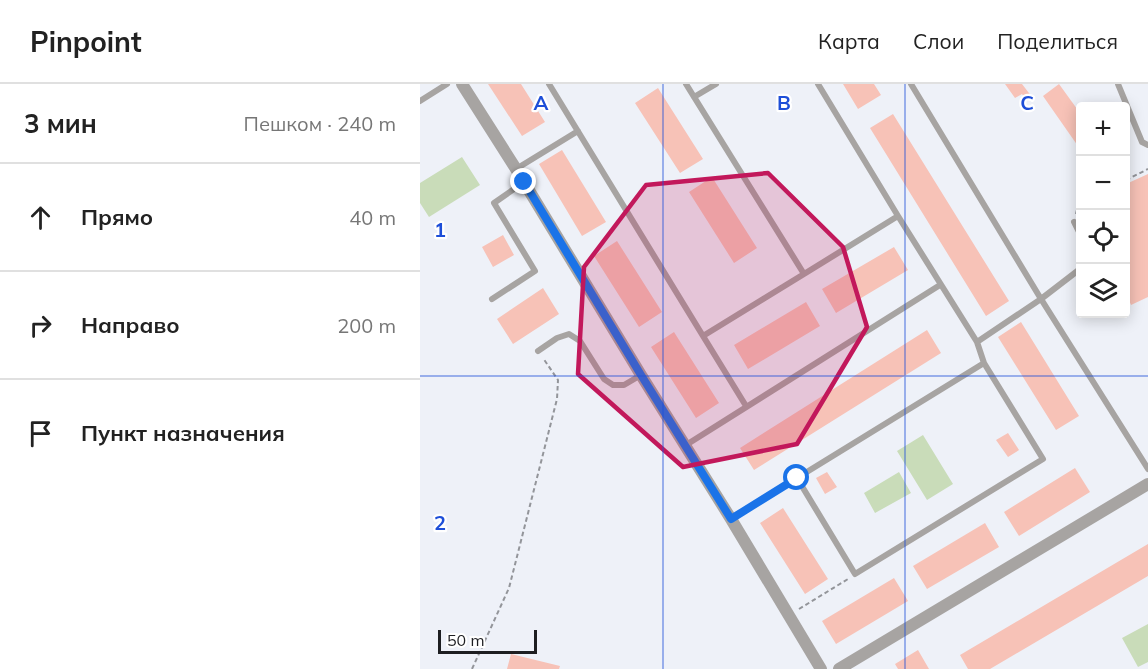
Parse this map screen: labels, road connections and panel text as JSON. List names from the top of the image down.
{
  "scale_bar": "50 m",
  "page": {
    "header": "Pinpoint",
    "nav": ["Карта", "Слои", "Поделиться"],
    "heading": ["3 мин", "Пешком · 240 m"],
    "map_buttons": ["+", "−"],
    "list": [
      ["Прямо", "40 m"],
      ["Направо", "200 m"],
      "Пункт назначения"
    ],
    "scale": "50 m"
  },
  "grid": {
    "columns": ["A", "B", "C"],
    "rows": ["1", "2"]
  }
}
